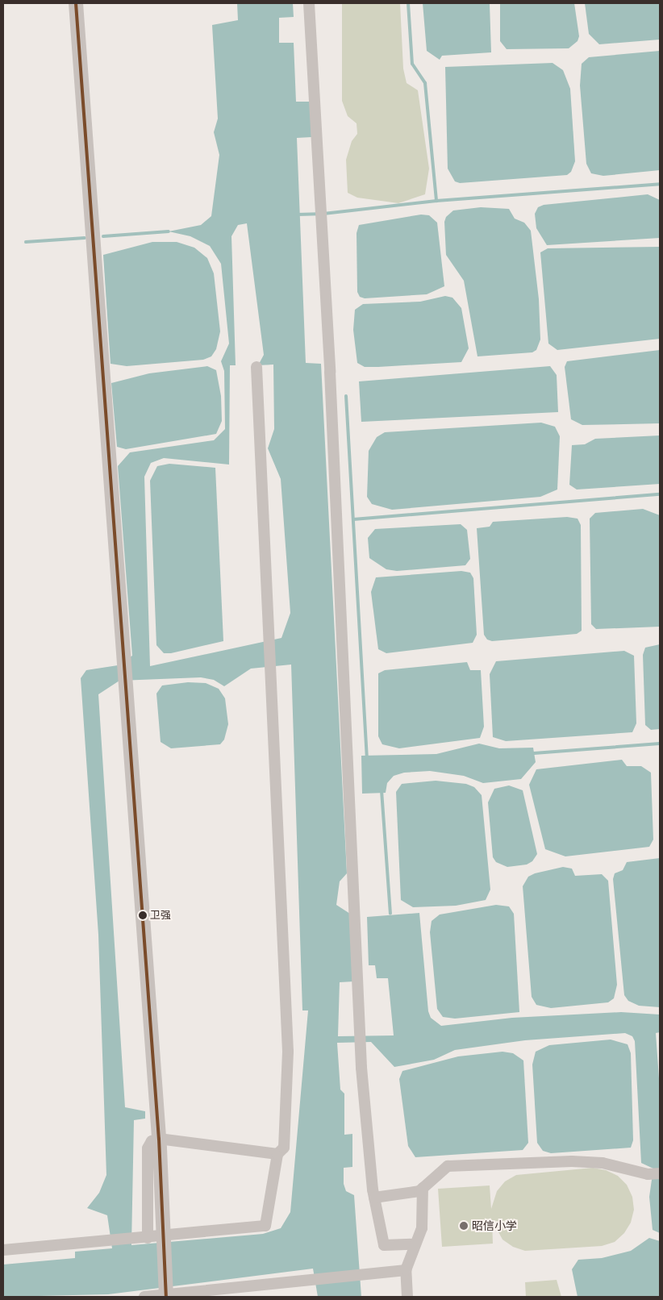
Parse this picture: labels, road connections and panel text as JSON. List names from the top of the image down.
{
  "places": ["卫强", "昭信小学"]
}
